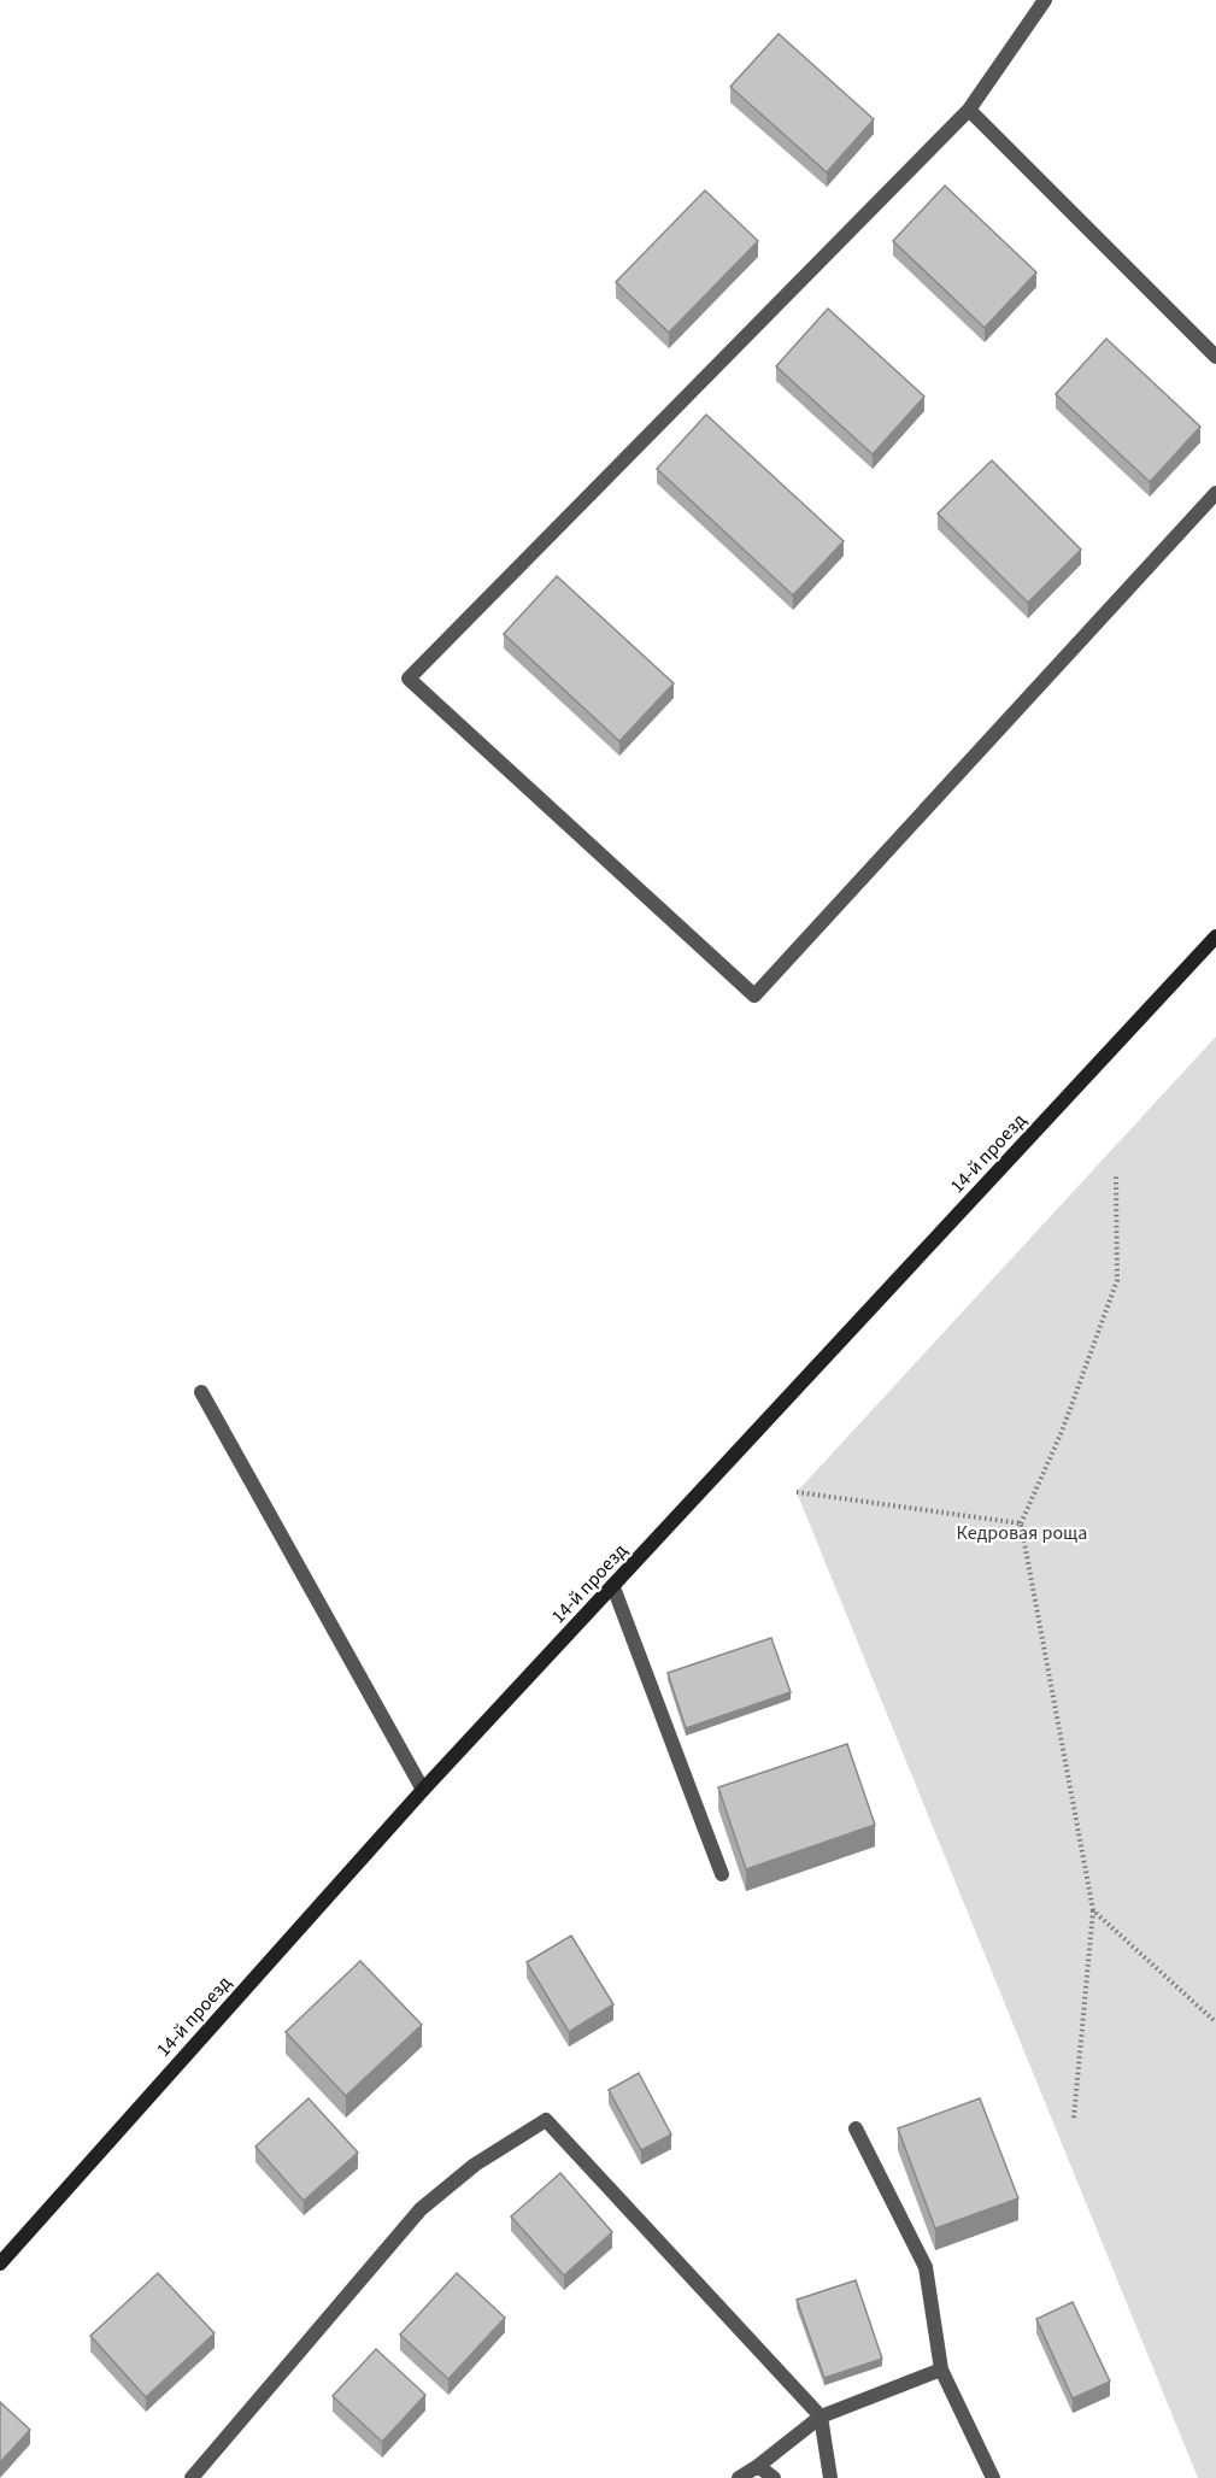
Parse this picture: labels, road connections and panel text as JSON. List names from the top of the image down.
{
  "streets": {
    "street": ["14-й проезд"]
  },
  "parks": ["Кедровая роща"]
}
